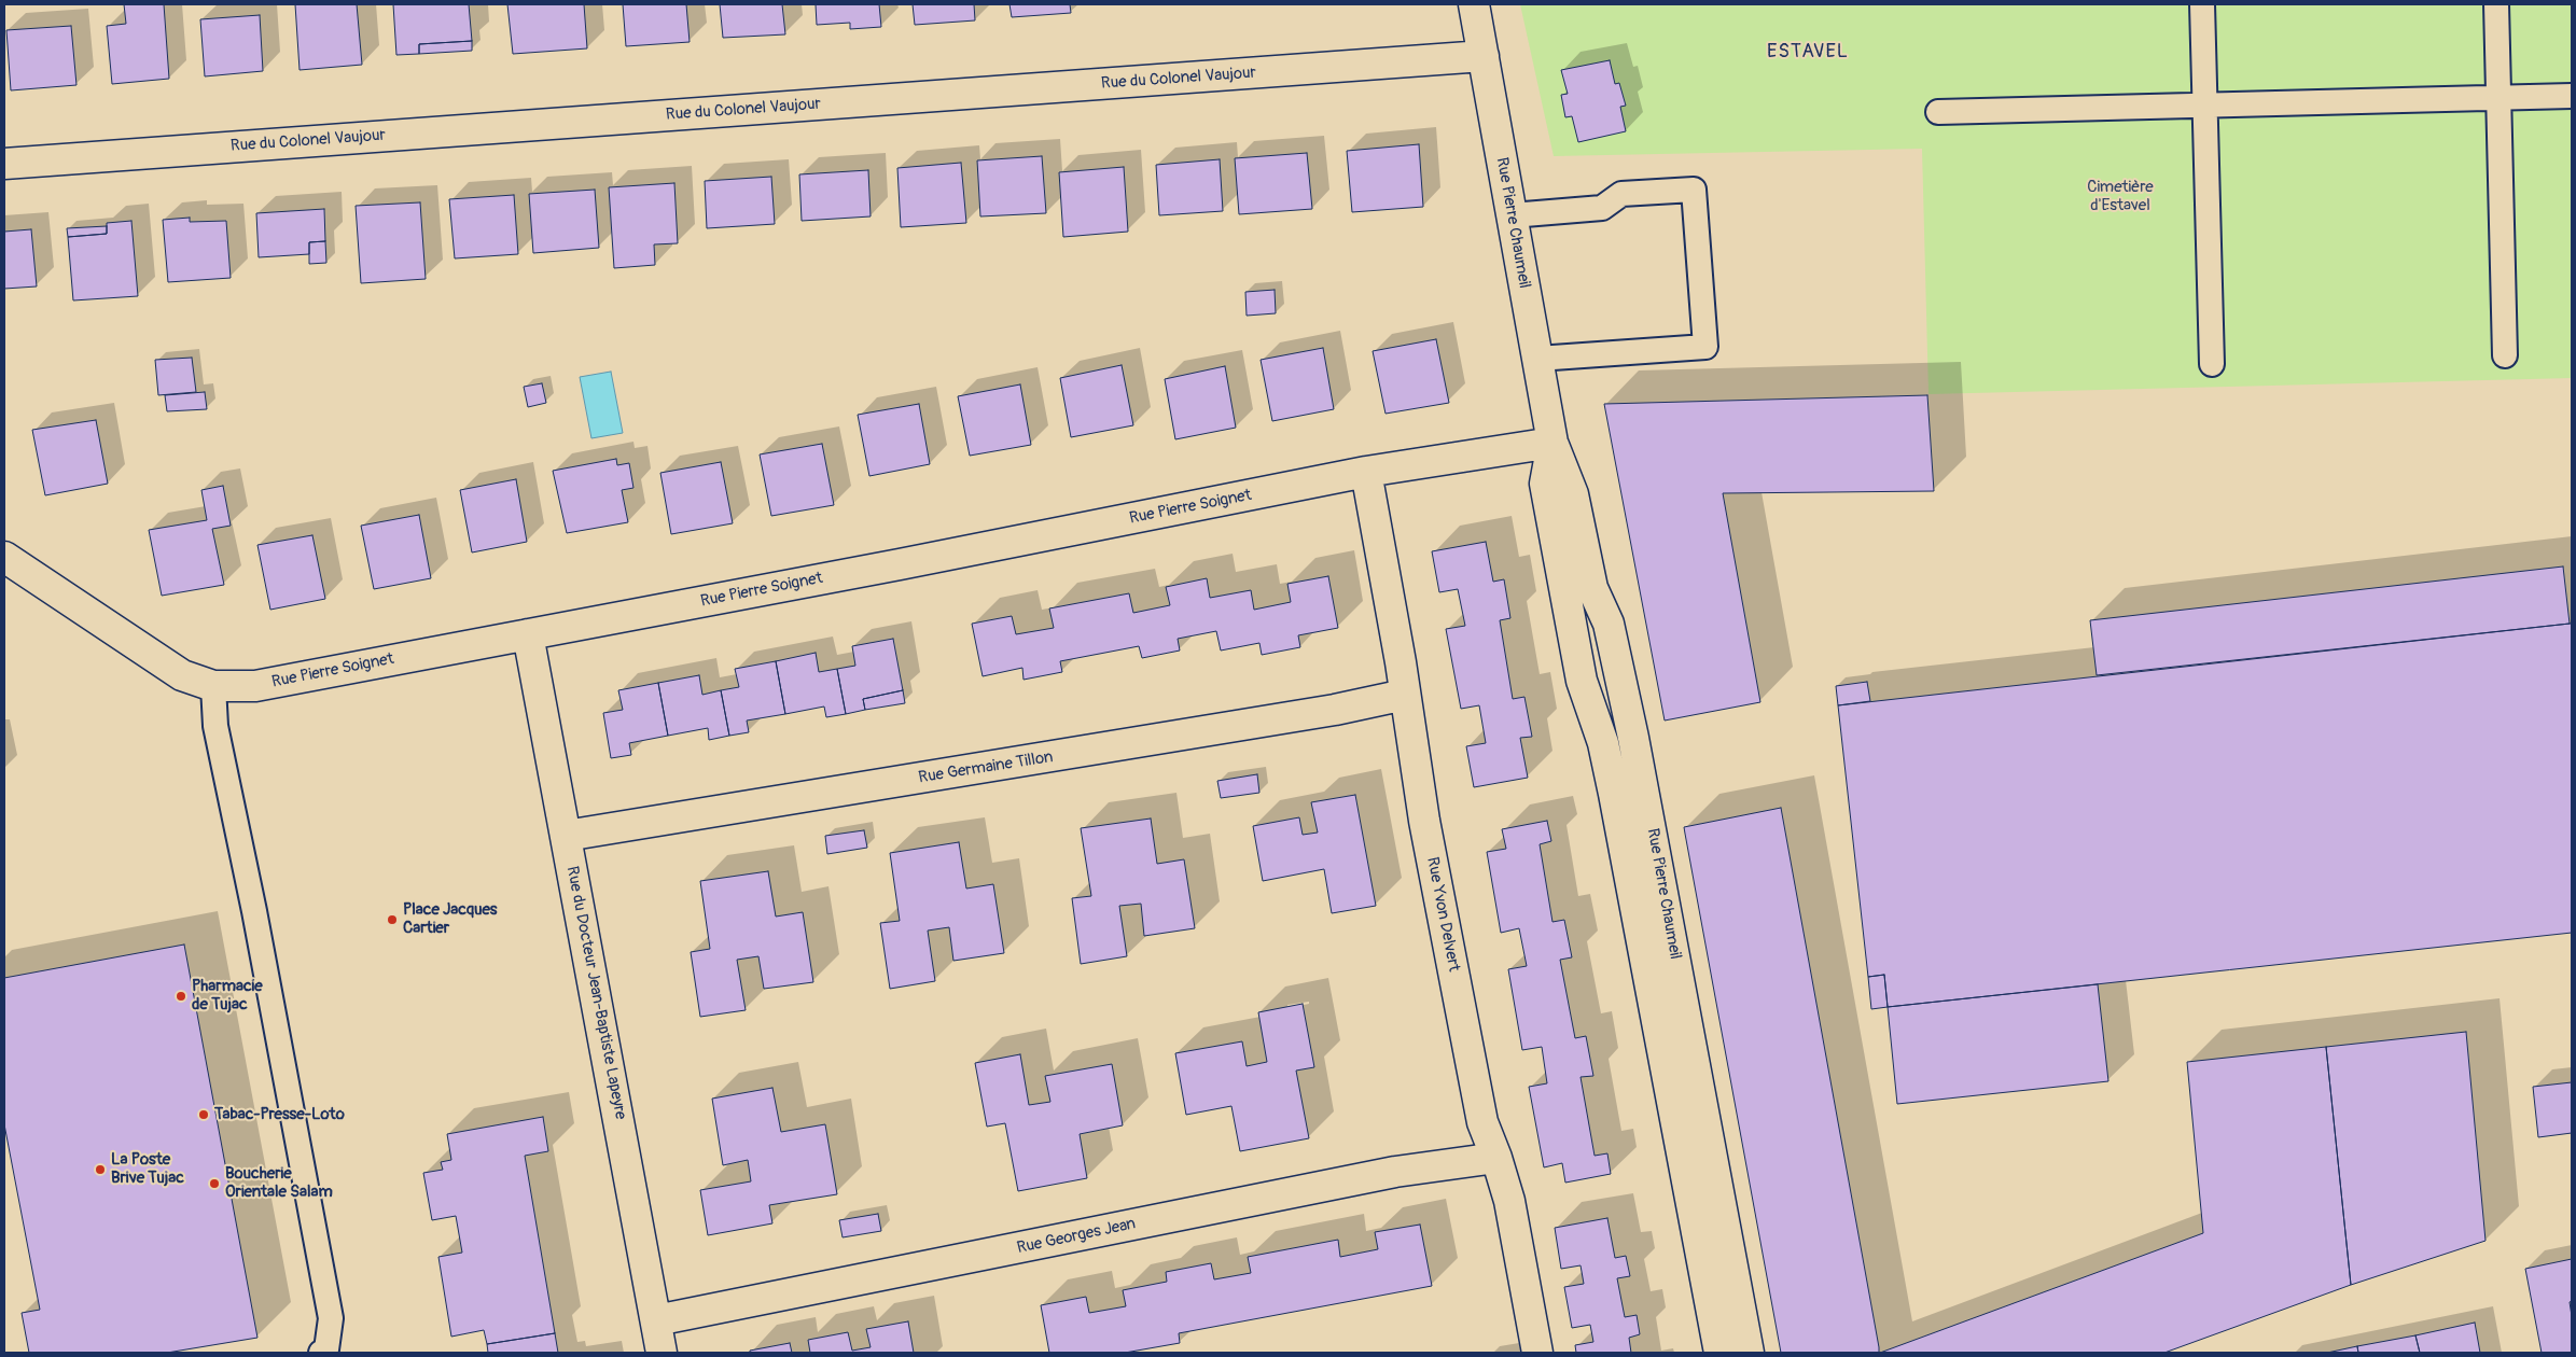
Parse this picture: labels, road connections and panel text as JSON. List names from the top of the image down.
{
  "streets": {
    "street": [
      "Rue du Colonel Vaujour",
      "Rue Pierre Chaumeil",
      "Rue Pierre Soignet",
      "Rue Germaine Tillon",
      "Rue Yvon Delvert",
      "Rue du Docteur Jean-Baptiste Lapeyre",
      "Rue Georges Jean"
    ]
  },
  "crossings": [
    ["Rue du Colonel Vaujour", "Rue Pierre Chaumeil"],
    ["Rue Pierre Chaumeil", "Rue Pierre Soignet"],
    ["Rue Pierre Soignet", "Rue Yvon Delvert"],
    ["Rue Pierre Soignet", "Rue du Docteur Jean-Baptiste Lapeyre"],
    ["Rue Germaine Tillon", "Rue Yvon Delvert"],
    ["Rue Germaine Tillon", "Rue du Docteur Jean-Baptiste Lapeyre"],
    ["Rue Yvon Delvert", "Rue Georges Jean"],
    ["Rue du Docteur Jean-Baptiste Lapeyre", "Rue Georges Jean"]
  ],
  "districts": ["ESTAVEL"],
  "parks": ["Cimetière d'Estavel"],
  "places": [
    "Place Jacques Cartier",
    "Pharmacie de Tujac",
    "Tabac-Presse-Loto",
    "La Poste Brive Tujac",
    "Boucherie Orientale Salam"
  ]
}
